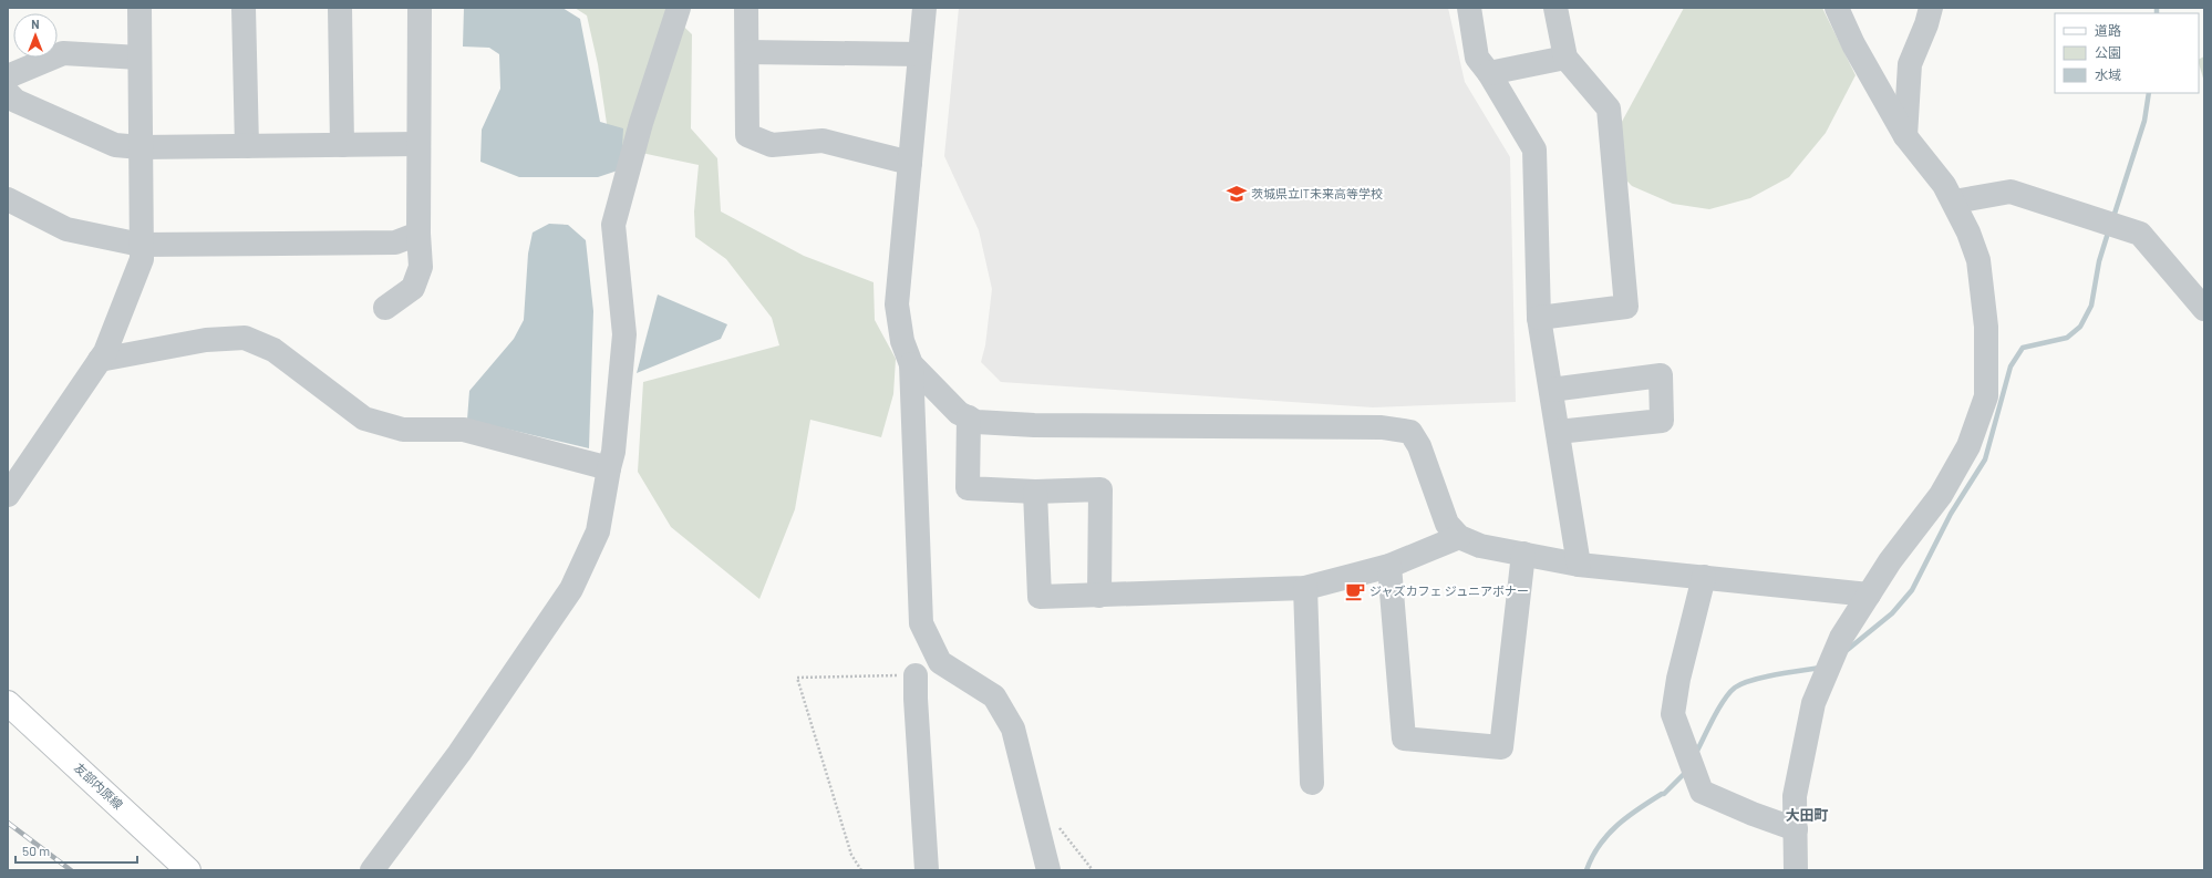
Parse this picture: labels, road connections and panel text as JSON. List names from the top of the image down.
{
  "streets": {
    "main road": ["友部内原線"]
  },
  "districts": ["大田町"],
  "places": {
    "school or university": ["茨城県立IT未来高等学校"],
    "cafe": ["ジャズカフェ ジュニアボナー"]
  },
  "legend": ["道路", "公園", "水域"],
  "scale_bar": "50 m",
  "north": "top"
}
